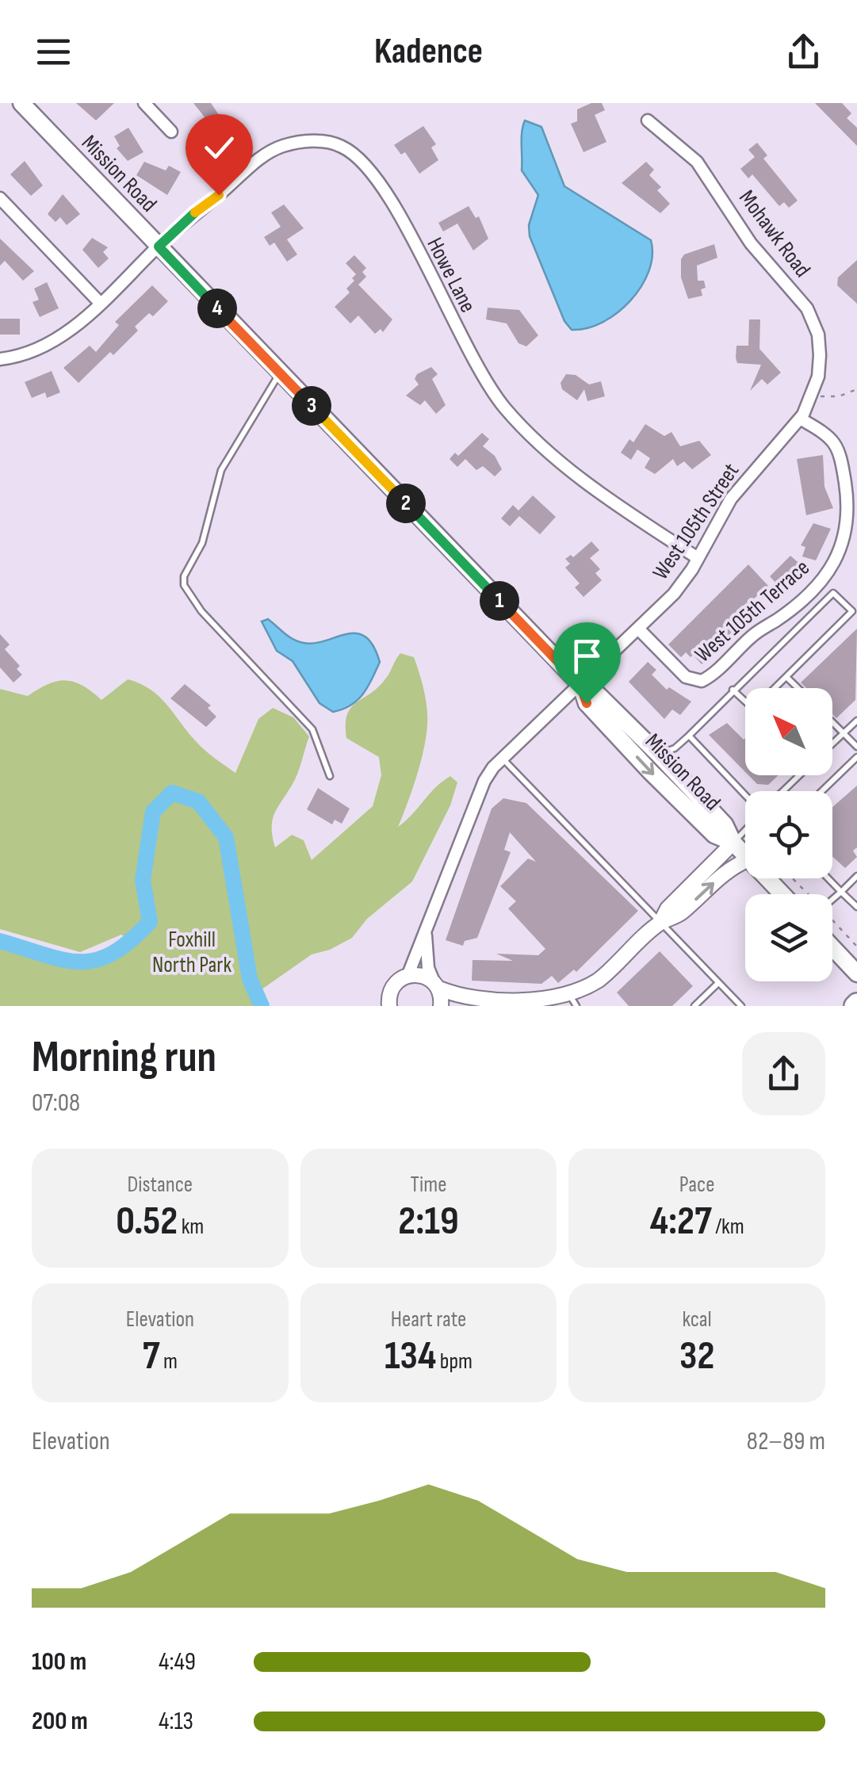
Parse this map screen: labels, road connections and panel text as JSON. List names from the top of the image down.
{
  "streets": {
    "main road": ["Mission Road"],
    "street": [
      "Mohawk Road",
      "Howe Lane",
      "West 105th Street",
      "West 105th Terrace"
    ]
  },
  "crossings": [
    ["Mission Road", "Howe Lane"],
    ["Mission Road", "West 105th Street"],
    ["Mohawk Road", "West 105th Street"],
    ["Howe Lane", "West 105th Street"],
    ["West 105th Street", "West 105th Terrace"]
  ],
  "parks": ["Foxhill North Park"],
  "north": "top left",
  "page": {
    "header": "Kadence",
    "pins": [
      "4",
      "3",
      "2",
      "1"
    ],
    "heading": ["Morning run", "07:08"],
    "stats": [
      ["Distance", "0.52 km"],
      ["Time", "2:19"],
      ["Pace", "4:27 /km"],
      ["Elevation", "7 m"],
      ["Heart rate", "134 bpm"],
      ["kcal", "32"]
    ],
    "chart": ["Elevation", "82–89 m"],
    "list": [
      {
        "name": "100 m",
        "note": "4:49"
      },
      {
        "name": "200 m",
        "note": "4:13"
      }
    ]
  }
}
